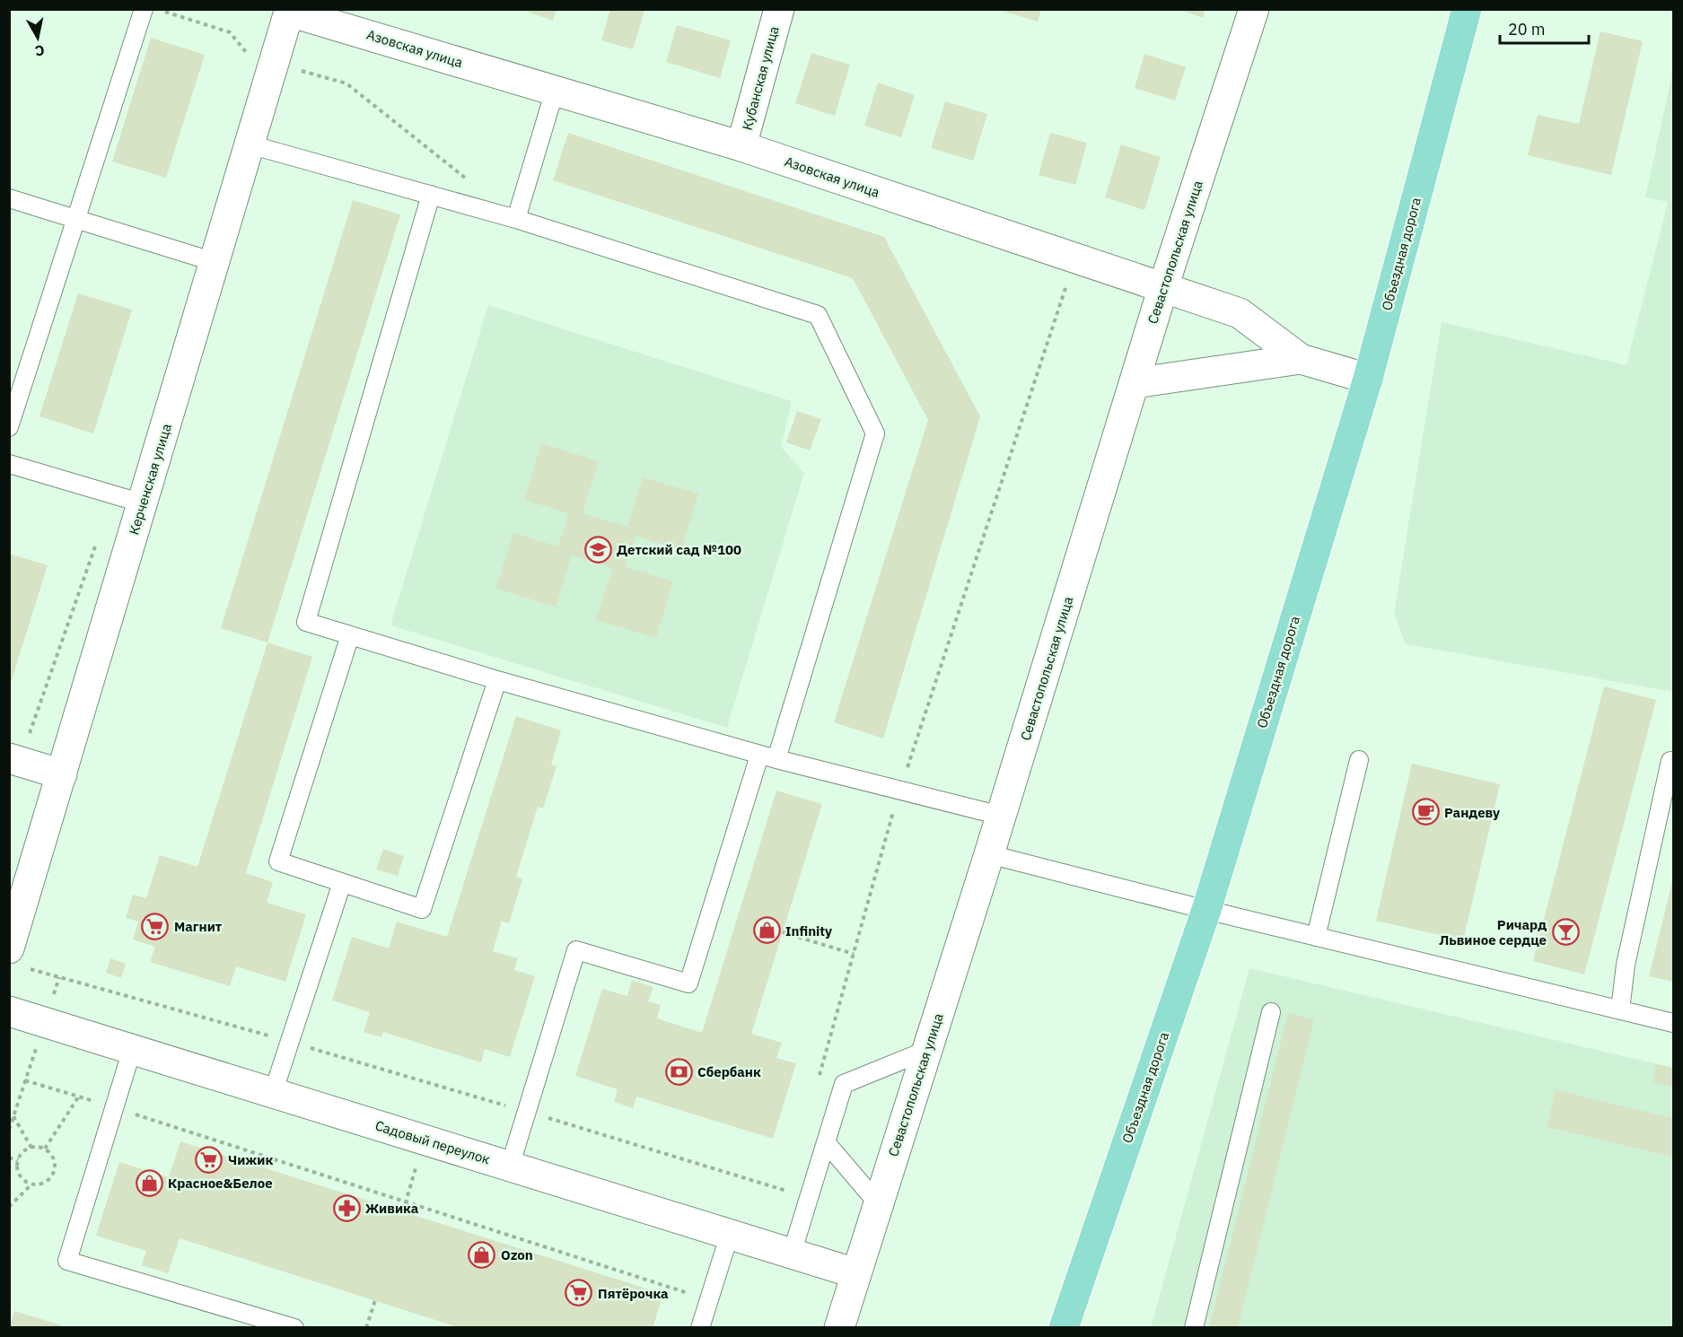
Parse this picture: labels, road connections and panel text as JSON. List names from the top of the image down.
{
  "streets": {
    "main road": ["Объездная дорога"],
    "street": [
      "Азовская улица",
      "Кубанская улица",
      "Севастопольская улица",
      "Керченская улица",
      "Садовый переулок"
    ]
  },
  "crossings": [
    ["Азовская улица", "Кубанская улица"],
    ["Азовская улица", "Севастопольская улица"],
    ["Азовская улица", "Объездная дорога"],
    ["Азовская улица", "Керченская улица"],
    ["Севастопольская улица", "Садовый переулок"]
  ],
  "places": {
    "school or university": ["Детский сад №100"],
    "cafe": ["Рандеву"],
    "supermarket": ["Магнит", "Чижик", "Пятёрочка"],
    "shop": ["Infinity", "Красное&Белое", "Ozon"],
    "bar": ["Ричард Львиное сердце"],
    "bank": ["Сбербанк"],
    "pharmacy": ["Живика"]
  },
  "scale_bar": "20 m",
  "north": "bottom"
}
